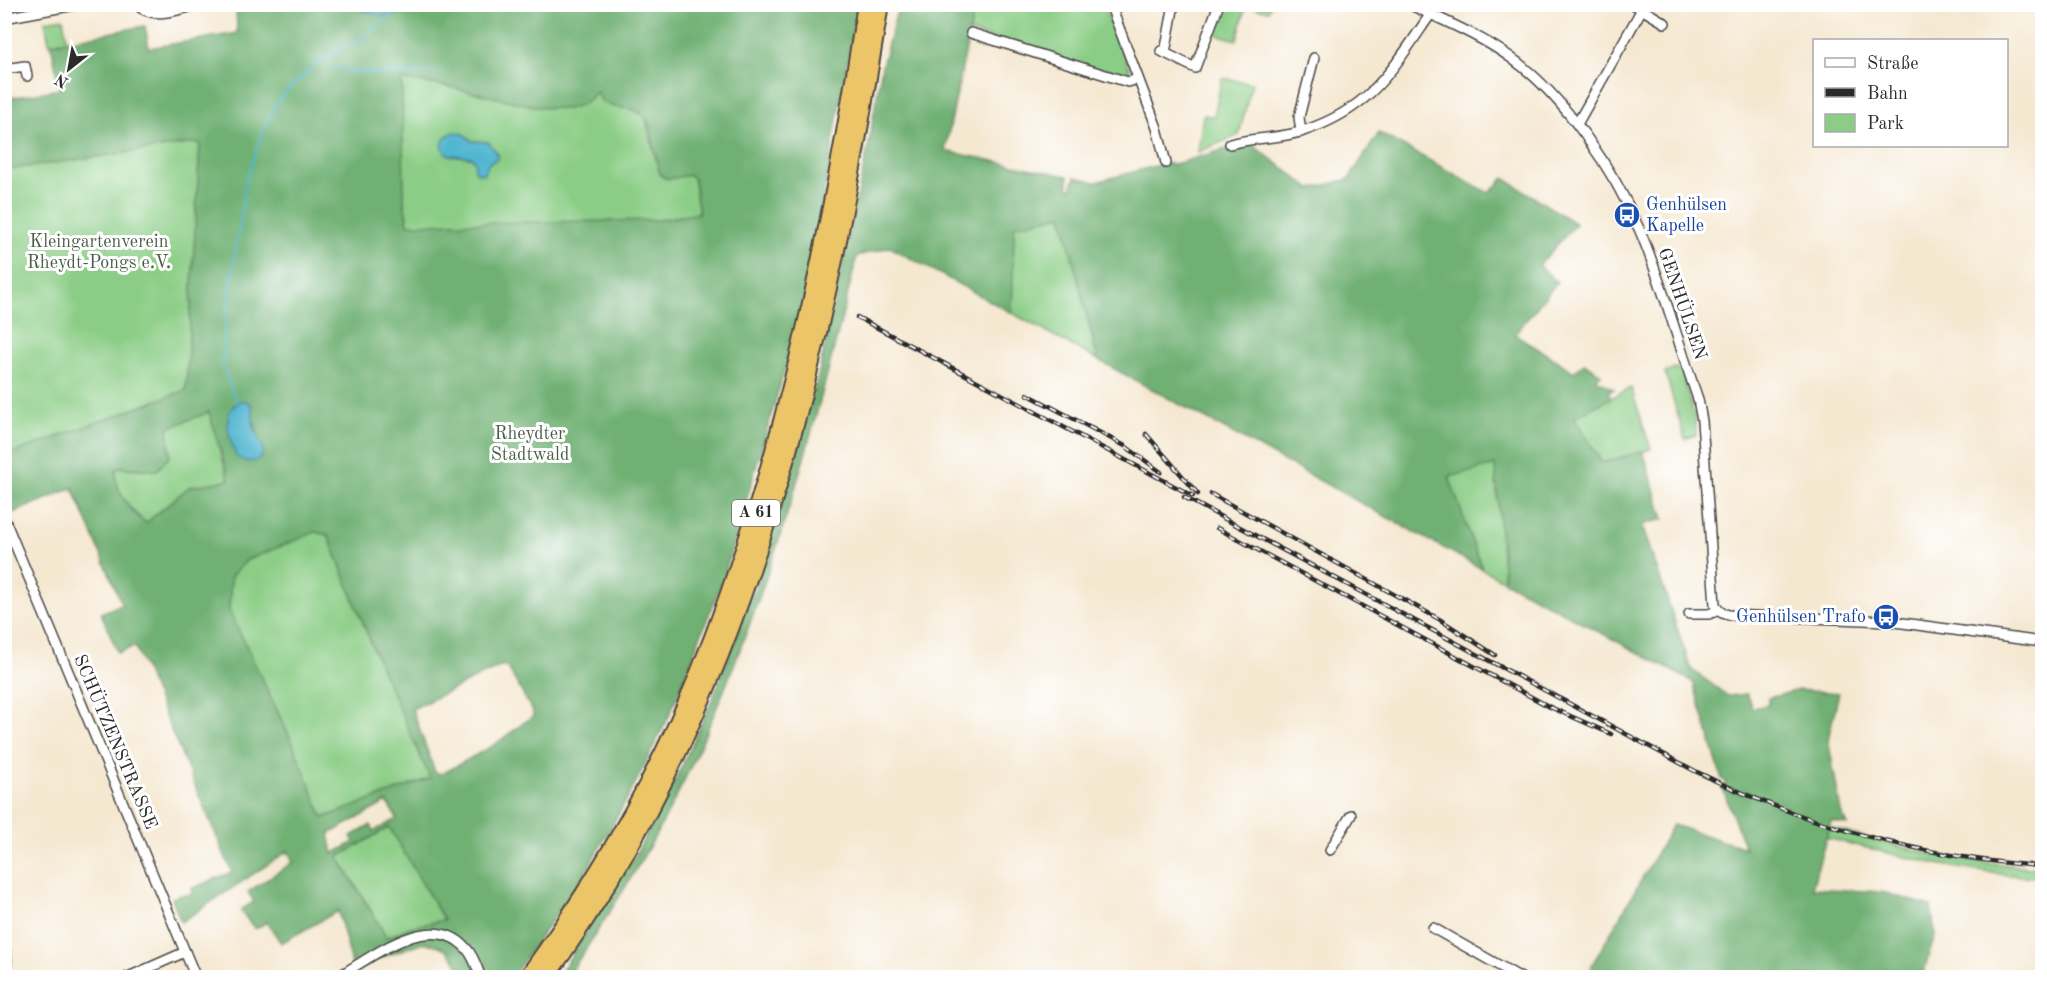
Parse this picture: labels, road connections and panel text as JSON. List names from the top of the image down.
{
  "streets": {
    "highway": ["A 61"],
    "street": ["GENHÜLSEN", "SCHÜTZENSTRASSE"]
  },
  "parks": ["Kleingartenverein Rheydt-Pongs e.V.", "Rheydter Stadtwald"],
  "places": {
    "bus stop": ["Genhülsen Kapelle", "Genhülsen Trafo"]
  },
  "legend": ["Straße", "Bahn", "Park"],
  "north": "bottom left"
}
